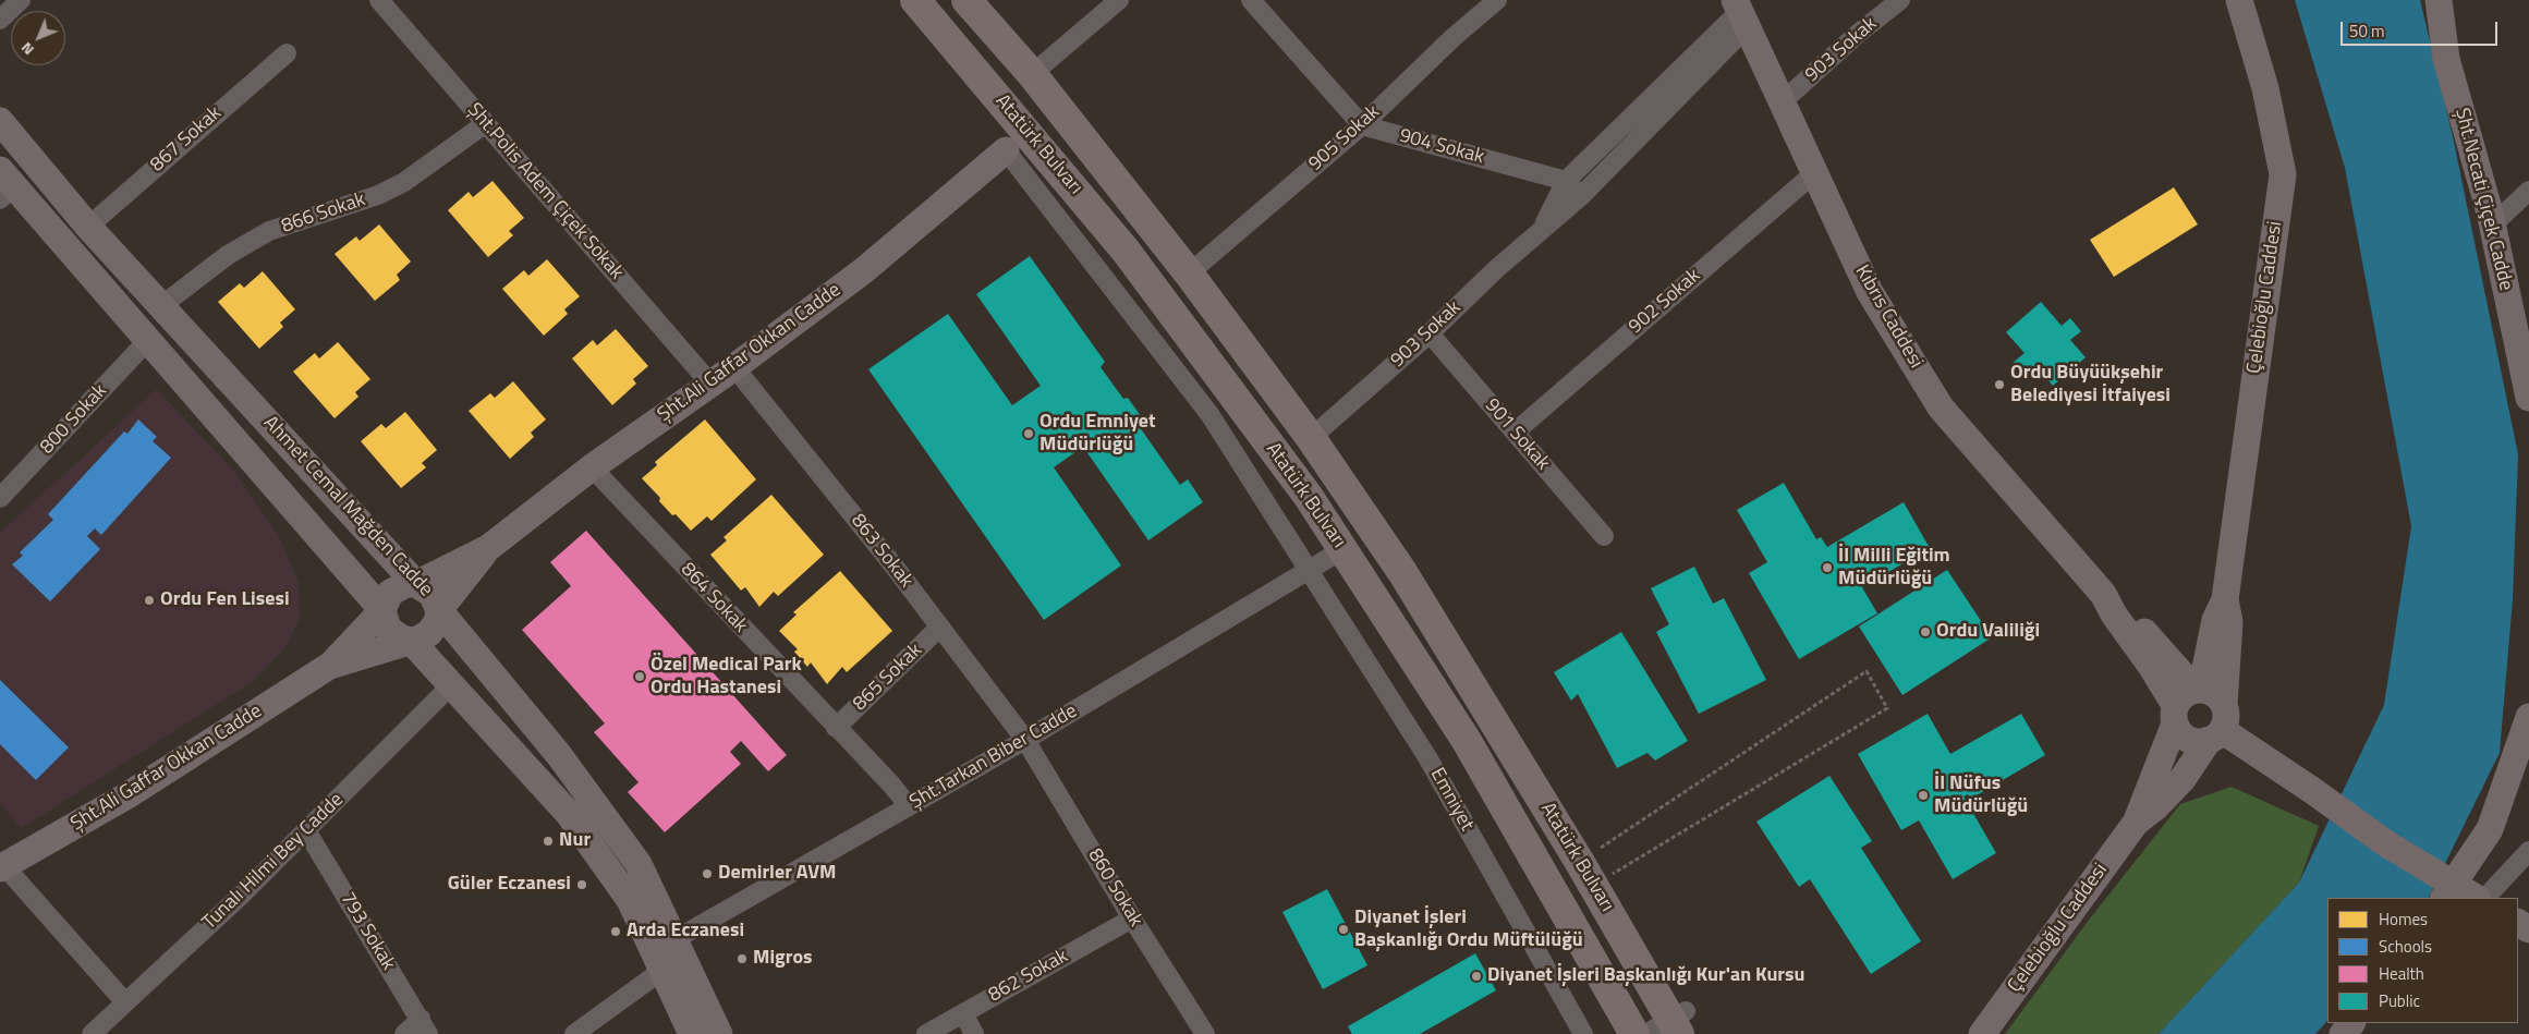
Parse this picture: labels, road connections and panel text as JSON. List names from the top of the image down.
{
  "streets": {
    "highway": ["Atatürk Bulvarı"],
    "main road": [
      "Şht.Necati Çiçek Cadde",
      "Çelebioğlu Caddesi",
      "Kıbrıs Caddesi",
      "Şht.Ali Gaffar Okkan Cadde",
      "Ahmet Cemal Mağden Cadde"
    ],
    "street": [
      "903 Sokak",
      "905 Sokak",
      "867 Sokak",
      "904 Sokak",
      "Şht.Polis Adem Çiçek Sokak",
      "866 Sokak",
      "902 Sokak",
      "800 Sokak",
      "901 Sokak",
      "863 Sokak",
      "864 Sokak",
      "865 Sokak",
      "Şht.Tarkan Biber Cadde",
      "Emniyet",
      "Tunalı Hilmi Bey Cadde",
      "860 Sokak",
      "793 Sokak",
      "862 Sokak"
    ]
  },
  "crossings": [
    ["903 Sokak", "Atatürk Bulvarı"],
    ["903 Sokak", "904 Sokak"],
    ["903 Sokak", "Kıbrıs Caddesi"],
    ["903 Sokak", "901 Sokak"],
    ["905 Sokak", "Atatürk Bulvarı"],
    ["905 Sokak", "904 Sokak"],
    ["867 Sokak", "Ahmet Cemal Mağden Cadde"],
    ["Atatürk Bulvarı", "Şht.Tarkan Biber Cadde"],
    ["Şht.Polis Adem Çiçek Sokak", "866 Sokak"],
    ["Şht.Polis Adem Çiçek Sokak", "Şht.Ali Gaffar Okkan Cadde"],
    ["866 Sokak", "Ahmet Cemal Mağden Cadde"],
    ["Çelebioğlu Caddesi", "Kıbrıs Caddesi"],
    ["902 Sokak", "Kıbrıs Caddesi"],
    ["902 Sokak", "901 Sokak"],
    ["Şht.Ali Gaffar Okkan Cadde", "Ahmet Cemal Mağden Cadde"],
    ["Şht.Ali Gaffar Okkan Cadde", "863 Sokak"],
    ["Şht.Ali Gaffar Okkan Cadde", "864 Sokak"],
    ["Şht.Ali Gaffar Okkan Cadde", "Emniyet"],
    ["800 Sokak", "Ahmet Cemal Mağden Cadde"],
    ["Ahmet Cemal Mağden Cadde", "Şht.Tarkan Biber Cadde"],
    ["Ahmet Cemal Mağden Cadde", "Tunalı Hilmi Bey Cadde"],
    ["863 Sokak", "865 Sokak"],
    ["863 Sokak", "Şht.Tarkan Biber Cadde"],
    ["863 Sokak", "860 Sokak"],
    ["864 Sokak", "865 Sokak"],
    ["864 Sokak", "Şht.Tarkan Biber Cadde"],
    ["Şht.Tarkan Biber Cadde", "Emniyet"],
    ["Şht.Tarkan Biber Cadde", "860 Sokak"],
    ["Tunalı Hilmi Bey Cadde", "793 Sokak"],
    ["860 Sokak", "862 Sokak"]
  ],
  "places": [
    "Ordu Büyüükşehir Belediyesi İtfaiyesi",
    "Ordu Emniyet Müdürlüğü",
    "İl Milli Eğitim Müdürlüğü",
    "Ordu Fen Lisesi",
    "Ordu Valiliği",
    "Özel Medical Park Ordu Hastanesi",
    "İl Nüfus Müdürlüğü",
    "Nur",
    "Demirler AVM",
    "Güler Eczanesi",
    "Diyanet İşleri Başkanlığı Ordu Müftülüğü",
    "Arda Eczanesi",
    "Migros",
    "Diyanet İşleri Başkanlığı Kur'an Kursu"
  ],
  "legend": [
    "Homes",
    "Schools",
    "Health",
    "Public"
  ],
  "scale_bar": "50 m",
  "north": "bottom left"
}
